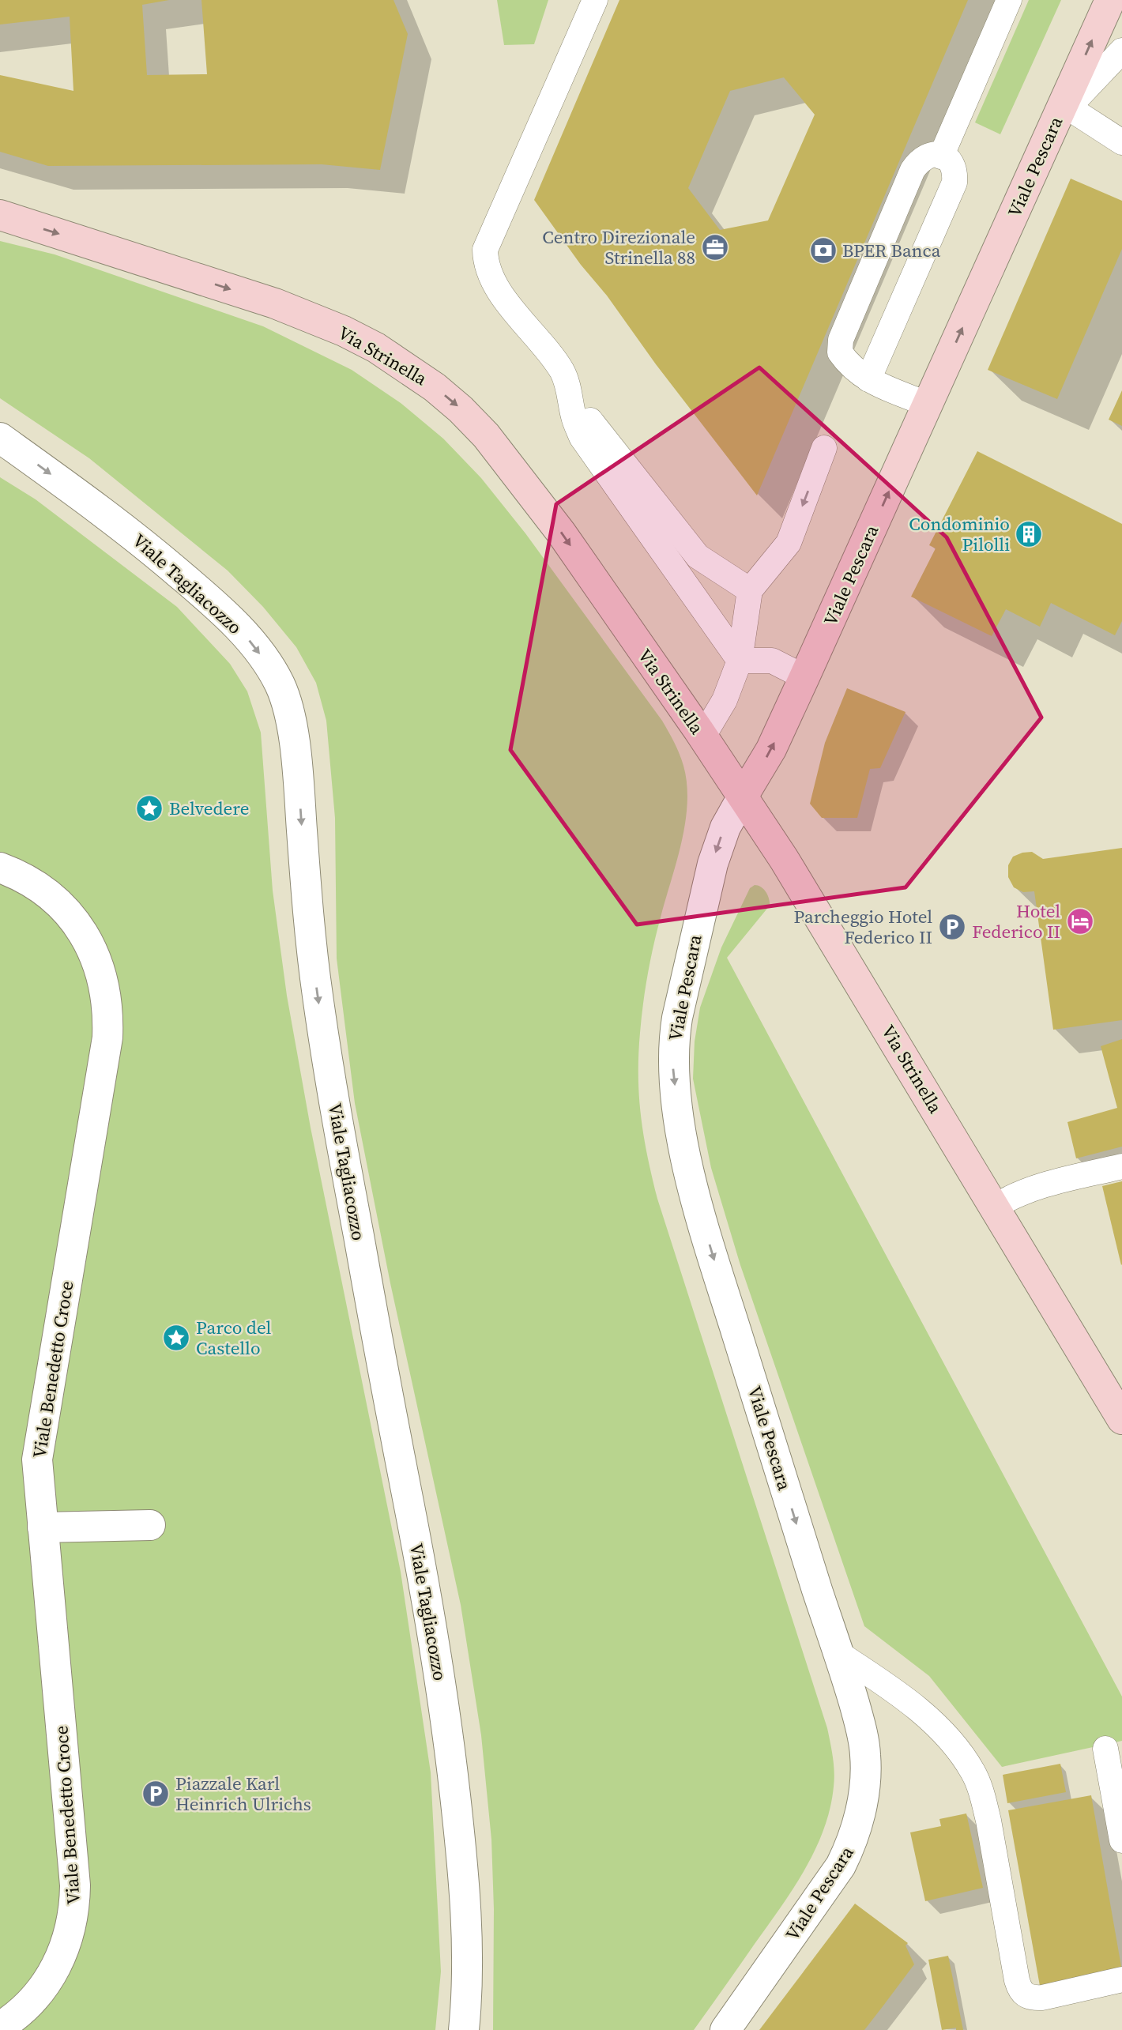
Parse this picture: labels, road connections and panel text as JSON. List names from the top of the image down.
{
  "streets": {
    "main road": ["Viale Pescara", "Via Strinella"],
    "street": ["Viale Tagliacozzo", "Viale Benedetto Croce"]
  },
  "crossings": [
    ["Viale Pescara", "Via Strinella"]
  ],
  "one_way": ["Via Strinella", "Viale Tagliacozzo"],
  "places": {
    "office": ["Centro Direzionale Strinella 88"],
    "bank": ["BPER Banca"],
    "building": ["Condominio Pilolli"],
    "place": ["Belvedere", "Parco del Castello"],
    "hotel": ["Hotel Federico II"],
    "parking": ["Parcheggio Hotel Federico II", "Piazzale Karl Heinrich Ulrichs"]
  }
}
